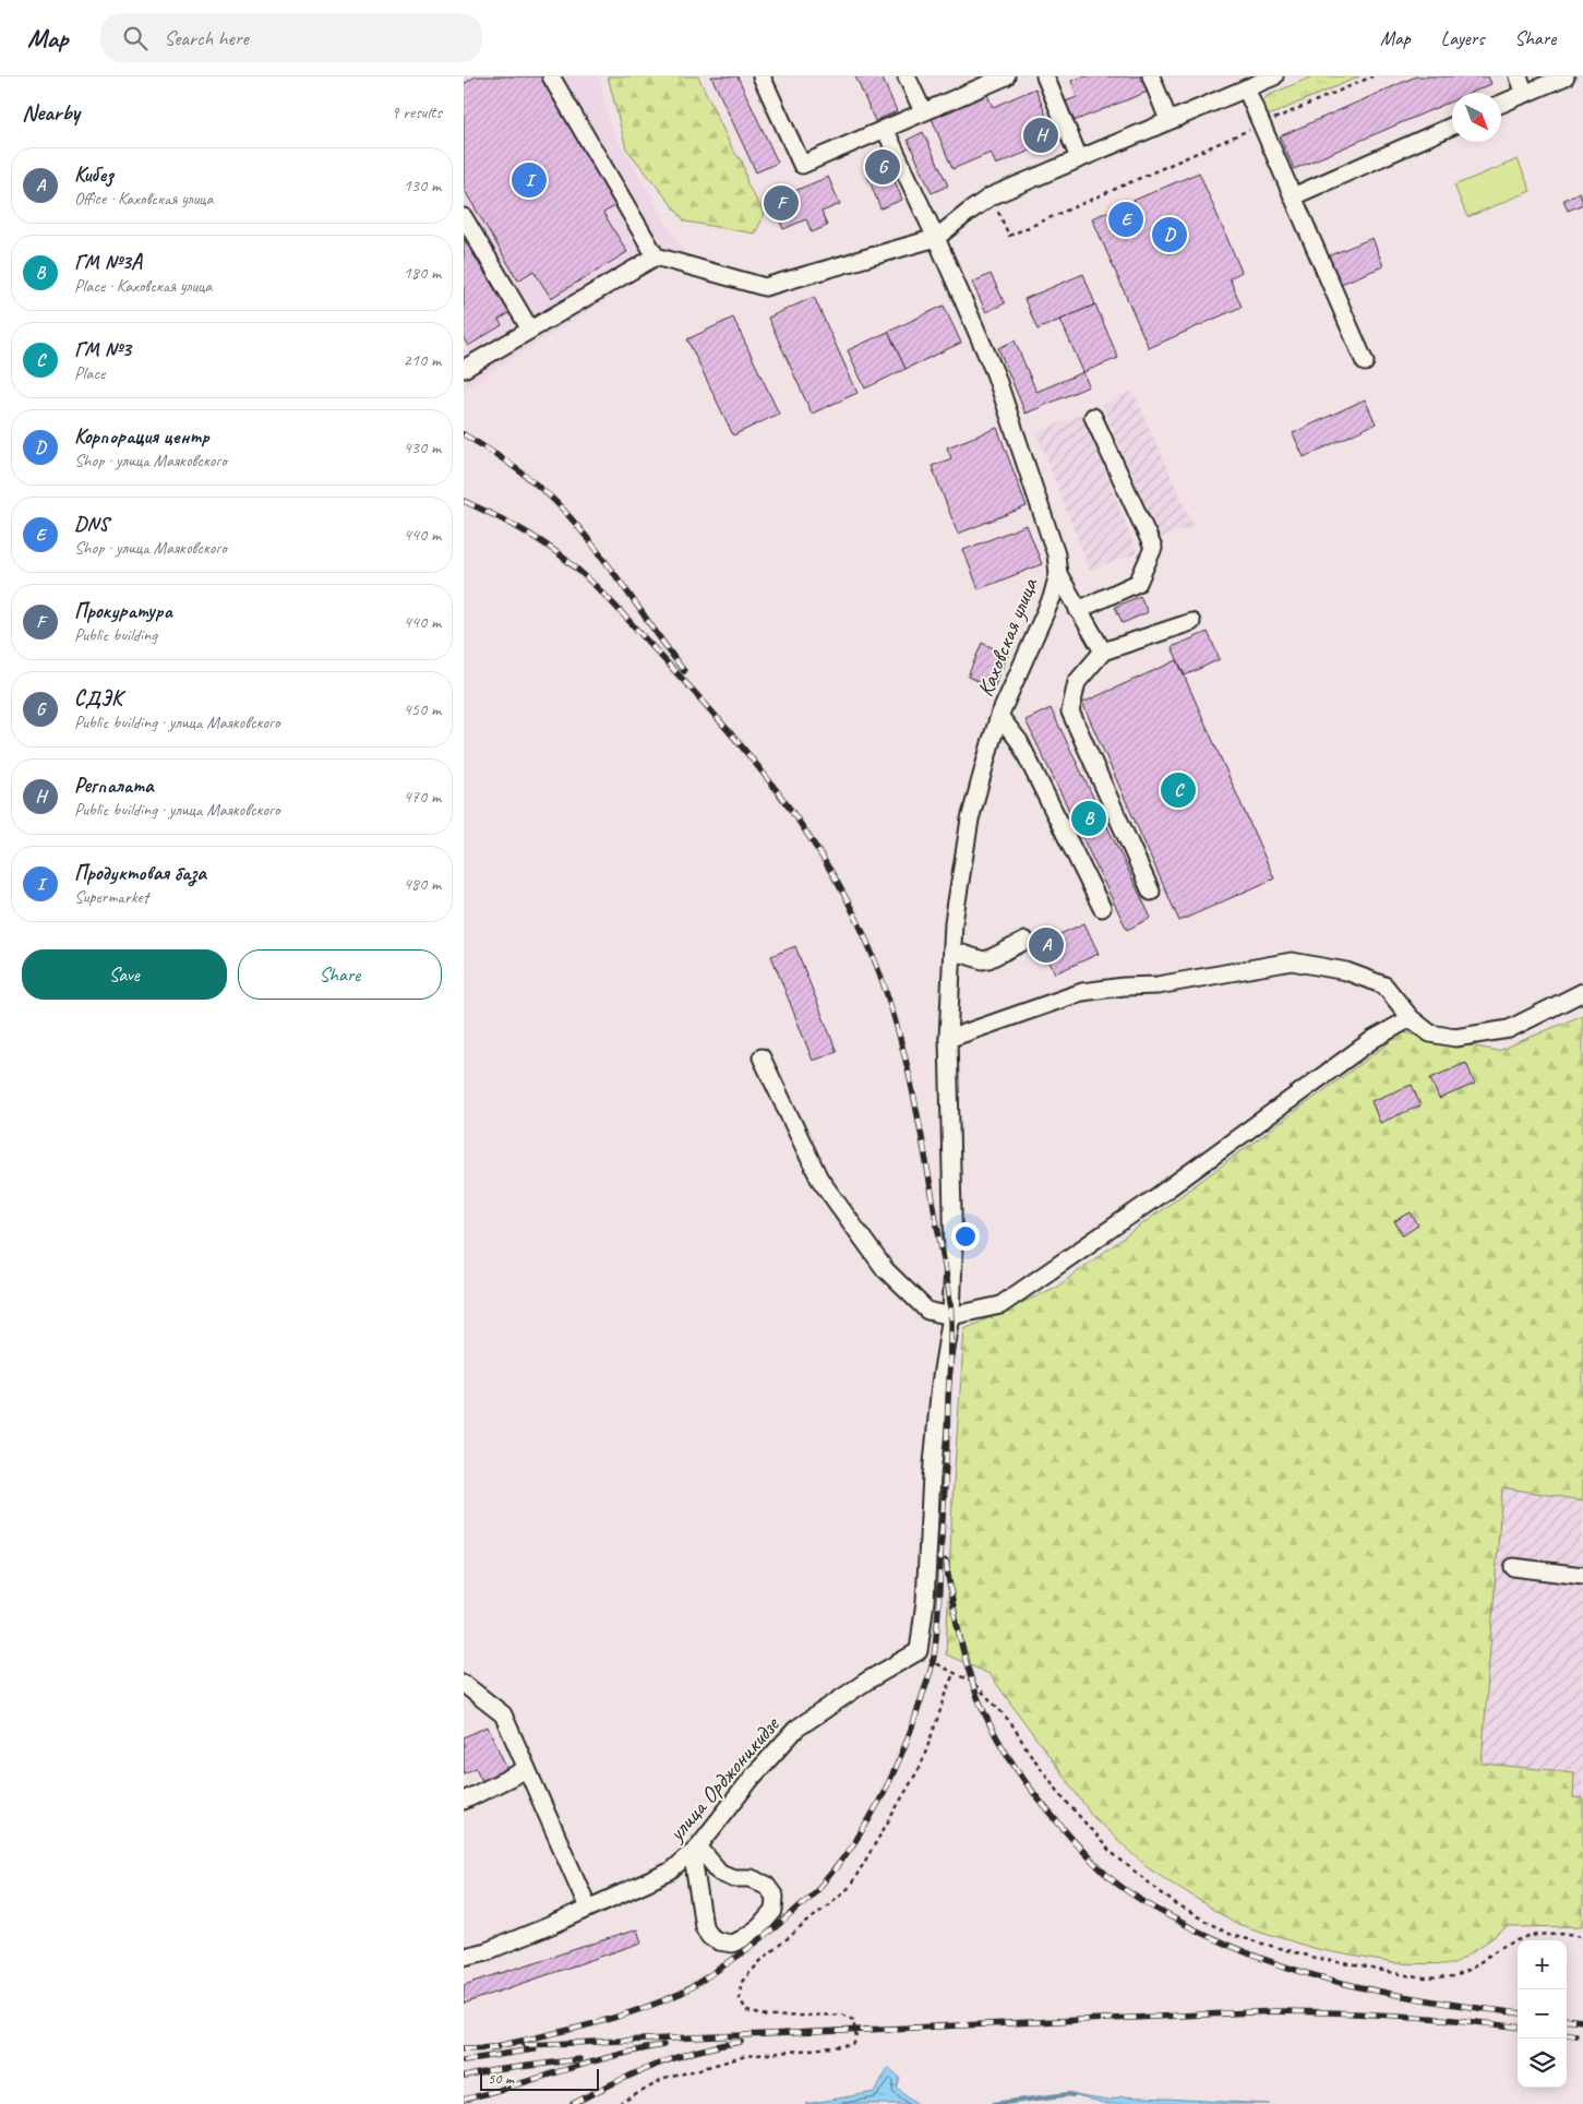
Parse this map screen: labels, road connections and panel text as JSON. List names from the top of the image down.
{
  "streets": {
    "street": ["Каховская улица", "улица Орджоникидзе"]
  },
  "crossings": [
    ["Каховская улица", "улица Орджоникидзе"]
  ],
  "scale_bar": "50 m",
  "north": "bottom right",
  "page": {
    "header": "Map",
    "search": "Search here",
    "nav": ["Map", "Layers", "Share"],
    "heading": ["Nearby", "9 results"],
    "pins": [
      "H",
      "G",
      "I",
      "F",
      "E",
      "D",
      "C",
      "B",
      "A"
    ],
    "list": [
      {
        "mark": "A",
        "name": "Кибез",
        "note": "Office · Каховская улица",
        "value": "130 m"
      },
      {
        "mark": "B",
        "name": "ГМ №3А",
        "note": "Place · Каховская улица",
        "value": "180 m"
      },
      {
        "mark": "C",
        "name": "ГМ №3",
        "note": "Place",
        "value": "210 m"
      },
      {
        "mark": "D",
        "name": "Корпорация центр",
        "note": "Shop · улица Маяковского",
        "value": "430 m"
      },
      {
        "mark": "E",
        "name": "DNS",
        "note": "Shop · улица Маяковского",
        "value": "440 m"
      },
      {
        "mark": "F",
        "name": "Прокуратура",
        "note": "Public building",
        "value": "440 m"
      },
      {
        "mark": "G",
        "name": "СДЭК",
        "note": "Public building · улица Маяковского",
        "value": "450 m"
      },
      {
        "mark": "H",
        "name": "Регпалата",
        "note": "Public building · улица Маяковского",
        "value": "470 m"
      },
      {
        "mark": "I",
        "name": "Продуктовая база",
        "note": "Supermarket",
        "value": "480 m"
      }
    ],
    "buttons": ["Save", "Share"],
    "map_buttons": ["+", "−"],
    "scale": "50 m"
  }
}
